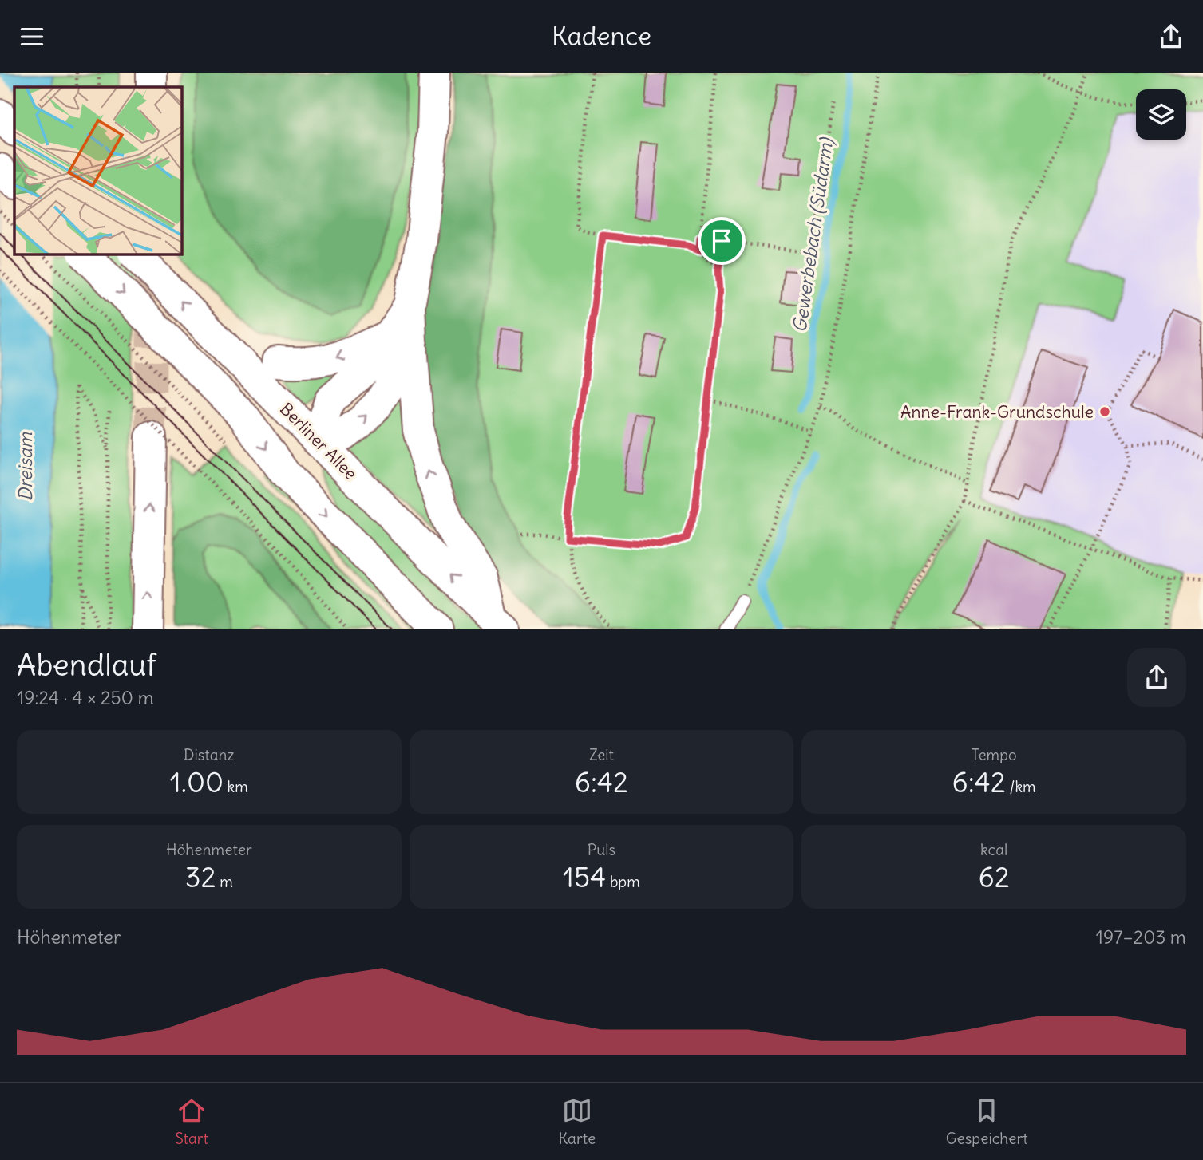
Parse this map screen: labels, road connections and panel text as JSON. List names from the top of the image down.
{
  "streets": {
    "main road": ["Berliner Allee"]
  },
  "water": ["Gewerbebach (Südarm)", "Dreisam"],
  "places": ["Anne-Frank-Grundschule"],
  "page": {
    "header": "Kadence",
    "heading": ["Abendlauf", "19:24 · 4 × 250 m"],
    "stats": [
      ["Distanz", "1.00 km"],
      ["Zeit", "6:42"],
      ["Tempo", "6:42 /km"],
      ["Höhenmeter", "32 m"],
      ["Puls", "154 bpm"],
      ["kcal", "62"]
    ],
    "chart": ["Höhenmeter", "197–203 m"],
    "tabs": ["Start", "Karte", "Gespeichert"]
  }
}
